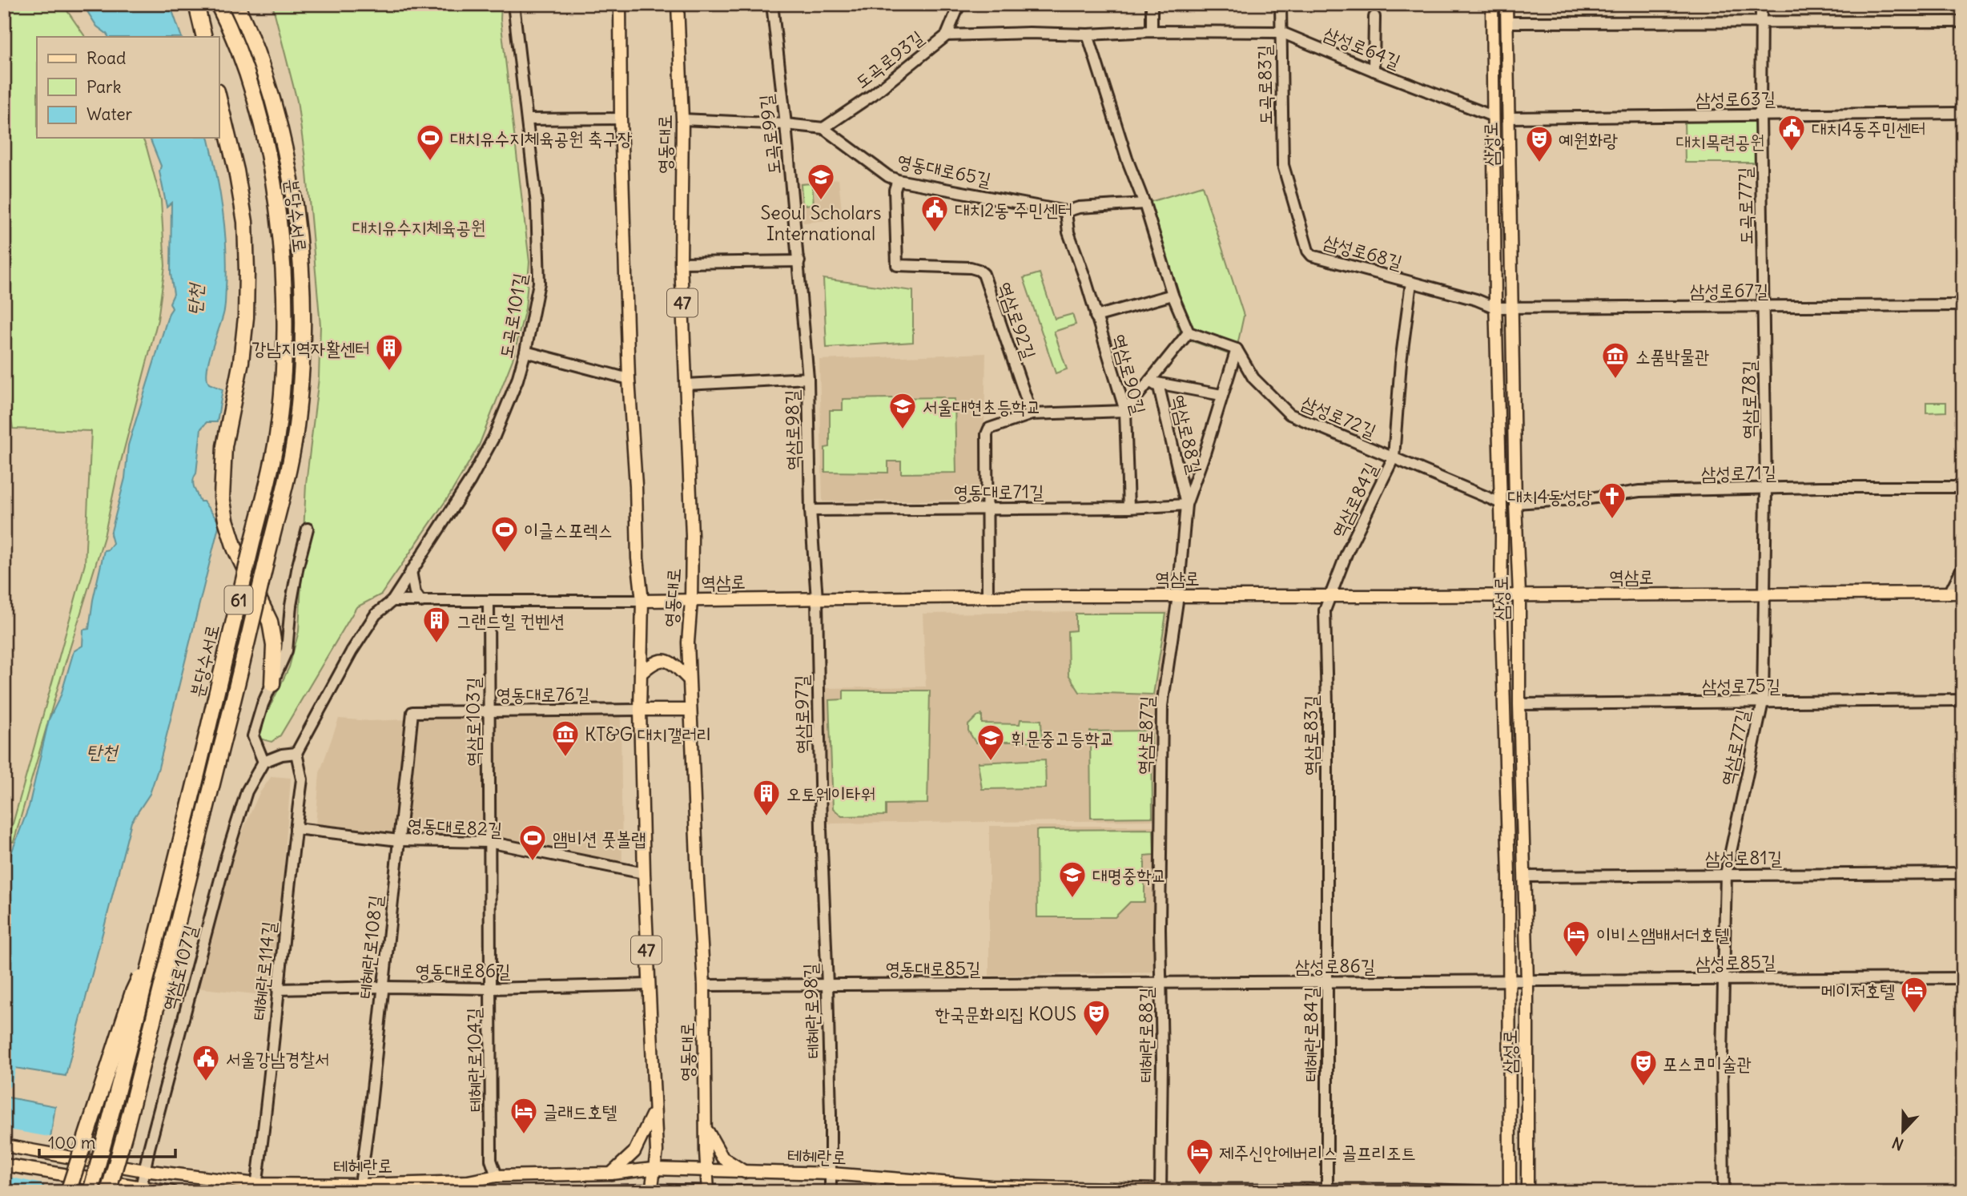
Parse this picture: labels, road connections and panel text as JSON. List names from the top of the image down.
{
  "streets": {
    "highway": ["분당수서로", "61"],
    "main road": [
      "영동대로",
      "삼성로",
      "47",
      "역삼로",
      "테헤란로"
    ],
    "street": [
      "삼성로64길",
      "도곡로93길",
      "도곡로83길",
      "삼성로63길",
      "도곡로99길",
      "영동대로65길",
      "도곡로77길",
      "삼성로68길",
      "삼성로67길",
      "도곡로101길",
      "역삼로92길",
      "역삼로90길",
      "역삼로78길",
      "삼성로72길",
      "역삼로98길",
      "역삼로88길",
      "삼성로71길",
      "영동대로71길",
      "역삼로84길",
      "삼성로75길",
      "영동대로76길",
      "역삼로97길",
      "역삼로103길",
      "역삼로87길",
      "역삼로83길",
      "역삼로77길",
      "영동대로82길",
      "삼성로81길",
      "테헤란로108길",
      "삼성로85길",
      "삼성로86길",
      "역삼로107길",
      "영동대로85길",
      "영동대로86길",
      "테헤란로114길",
      "테헤란로98길",
      "테헤란로84길",
      "테헤란로88길",
      "테헤란로104길"
    ]
  },
  "crossings": [
    ["삼성로64길", "도곡로93길"],
    ["삼성로64길", "도곡로83길"],
    ["삼성로64길", "삼성로"],
    ["도곡로93길", "영동대로65길"],
    ["도곡로83길", "삼성로68길"],
    ["삼성로63길", "삼성로"],
    ["삼성로63길", "도곡로77길"],
    ["도곡로99길", "역삼로98길"],
    ["영동대로", "역삼로"],
    ["영동대로", "영동대로76길"],
    ["영동대로", "영동대로82길"],
    ["영동대로", "영동대로85길"],
    ["영동대로", "영동대로86길"],
    ["영동대로", "테헤란로"],
    ["삼성로", "삼성로68길"],
    ["삼성로", "삼성로67길"],
    ["삼성로", "삼성로72길"],
    ["삼성로", "삼성로71길"],
    ["삼성로", "역삼로"],
    ["삼성로", "삼성로75길"],
    ["삼성로", "삼성로81길"],
    ["삼성로", "삼성로85길"],
    ["삼성로", "삼성로86길"],
    ["영동대로65길", "역삼로92길"],
    ["영동대로65길", "역삼로90길"],
    ["도곡로77길", "삼성로67길"],
    ["도곡로77길", "역삼로78길"],
    ["삼성로68길", "삼성로67길"],
    ["삼성로68길", "역삼로84길"],
    ["삼성로67길", "역삼로78길"],
    ["도곡로101길", "역삼로"],
    ["역삼로90길", "영동대로71길"],
    ["역삼로78길", "삼성로71길"],
    ["역삼로78길", "역삼로"],
    ["역삼로78길", "역삼로77길"],
    ["삼성로72길", "역삼로88길"],
    ["삼성로72길", "역삼로84길"],
    ["역삼로98길", "영동대로71길"],
    ["역삼로98길", "역삼로"],
    ["역삼로98길", "역삼로97길"],
    ["역삼로88길", "영동대로71길"],
    ["역삼로88길", "역삼로"],
    ["역삼로88길", "역삼로87길"],
    ["역삼로84길", "역삼로"],
    ["역삼로84길", "역삼로83길"],
    ["역삼로", "역삼로97길"],
    ["역삼로", "역삼로103길"],
    ["역삼로", "역삼로87길"],
    ["역삼로", "역삼로83길"],
    ["역삼로", "역삼로77길"],
    ["삼성로75길", "역삼로77길"],
    ["영동대로76길", "역삼로103길"],
    ["영동대로76길", "테헤란로108길"],
    ["역삼로97길", "테헤란로98길"],
    ["역삼로103길", "영동대로82길"],
    ["역삼로103길", "테헤란로104길"],
    ["역삼로87길", "테헤란로88길"],
    ["역삼로83길", "테헤란로84길"],
    ["역삼로77길", "삼성로81길"],
    ["역삼로77길", "삼성로85길"],
    ["영동대로82길", "테헤란로108길"],
    ["영동대로82길", "테헤란로114길"],
    ["영동대로82길", "테헤란로104길"],
    ["테헤란로108길", "영동대로86길"],
    ["테헤란로108길", "테헤란로"],
    ["삼성로85길", "삼성로86길"],
    ["삼성로86길", "영동대로85길"],
    ["삼성로86길", "테헤란로84길"],
    ["삼성로86길", "테헤란로88길"],
    ["역삼로107길", "테헤란로"],
    ["영동대로85길", "테헤란로98길"],
    ["영동대로85길", "테헤란로88길"],
    ["영동대로86길", "테헤란로114길"],
    ["영동대로86길", "테헤란로104길"],
    ["테헤란로114길", "테헤란로"],
    ["테헤란로98길", "테헤란로"],
    ["테헤란로84길", "테헤란로"],
    ["테헤란로88길", "테헤란로"],
    ["테헤란로104길", "테헤란로"]
  ],
  "water": ["탄천"],
  "parks": ["대치목련공원", "대치유수지체육공원"],
  "places": {
    "public building": ["대치4동주민센터", "대치2동 주민센터", "서울강남경찰서"],
    "sports": ["대치유수지체육공원 축구장", "이글스포렉스", "앰비션 풋볼랩"],
    "theatre": ["예원화랑", "한국문화의집 KOUS", "포스코미술관"],
    "school or university": [
      "Seoul Scholars International",
      "서울대현초등학교",
      "휘문중고등학교",
      "대명중학교"
    ],
    "building": ["강남지역자활센터", "그랜드힐 컨벤션", "오토웨이타워"],
    "museum": ["소품박물관", "KT&G 대치갤러리"],
    "church": ["대치4동성당"],
    "hotel": [
      "이비스앰배서더호텔",
      "메이저호텔",
      "글래드호텔",
      "제주신안에버리스 골프리조트"
    ]
  },
  "legend": ["Road", "Park", "Water"],
  "scale_bar": "100 m",
  "north": "bottom"
}
